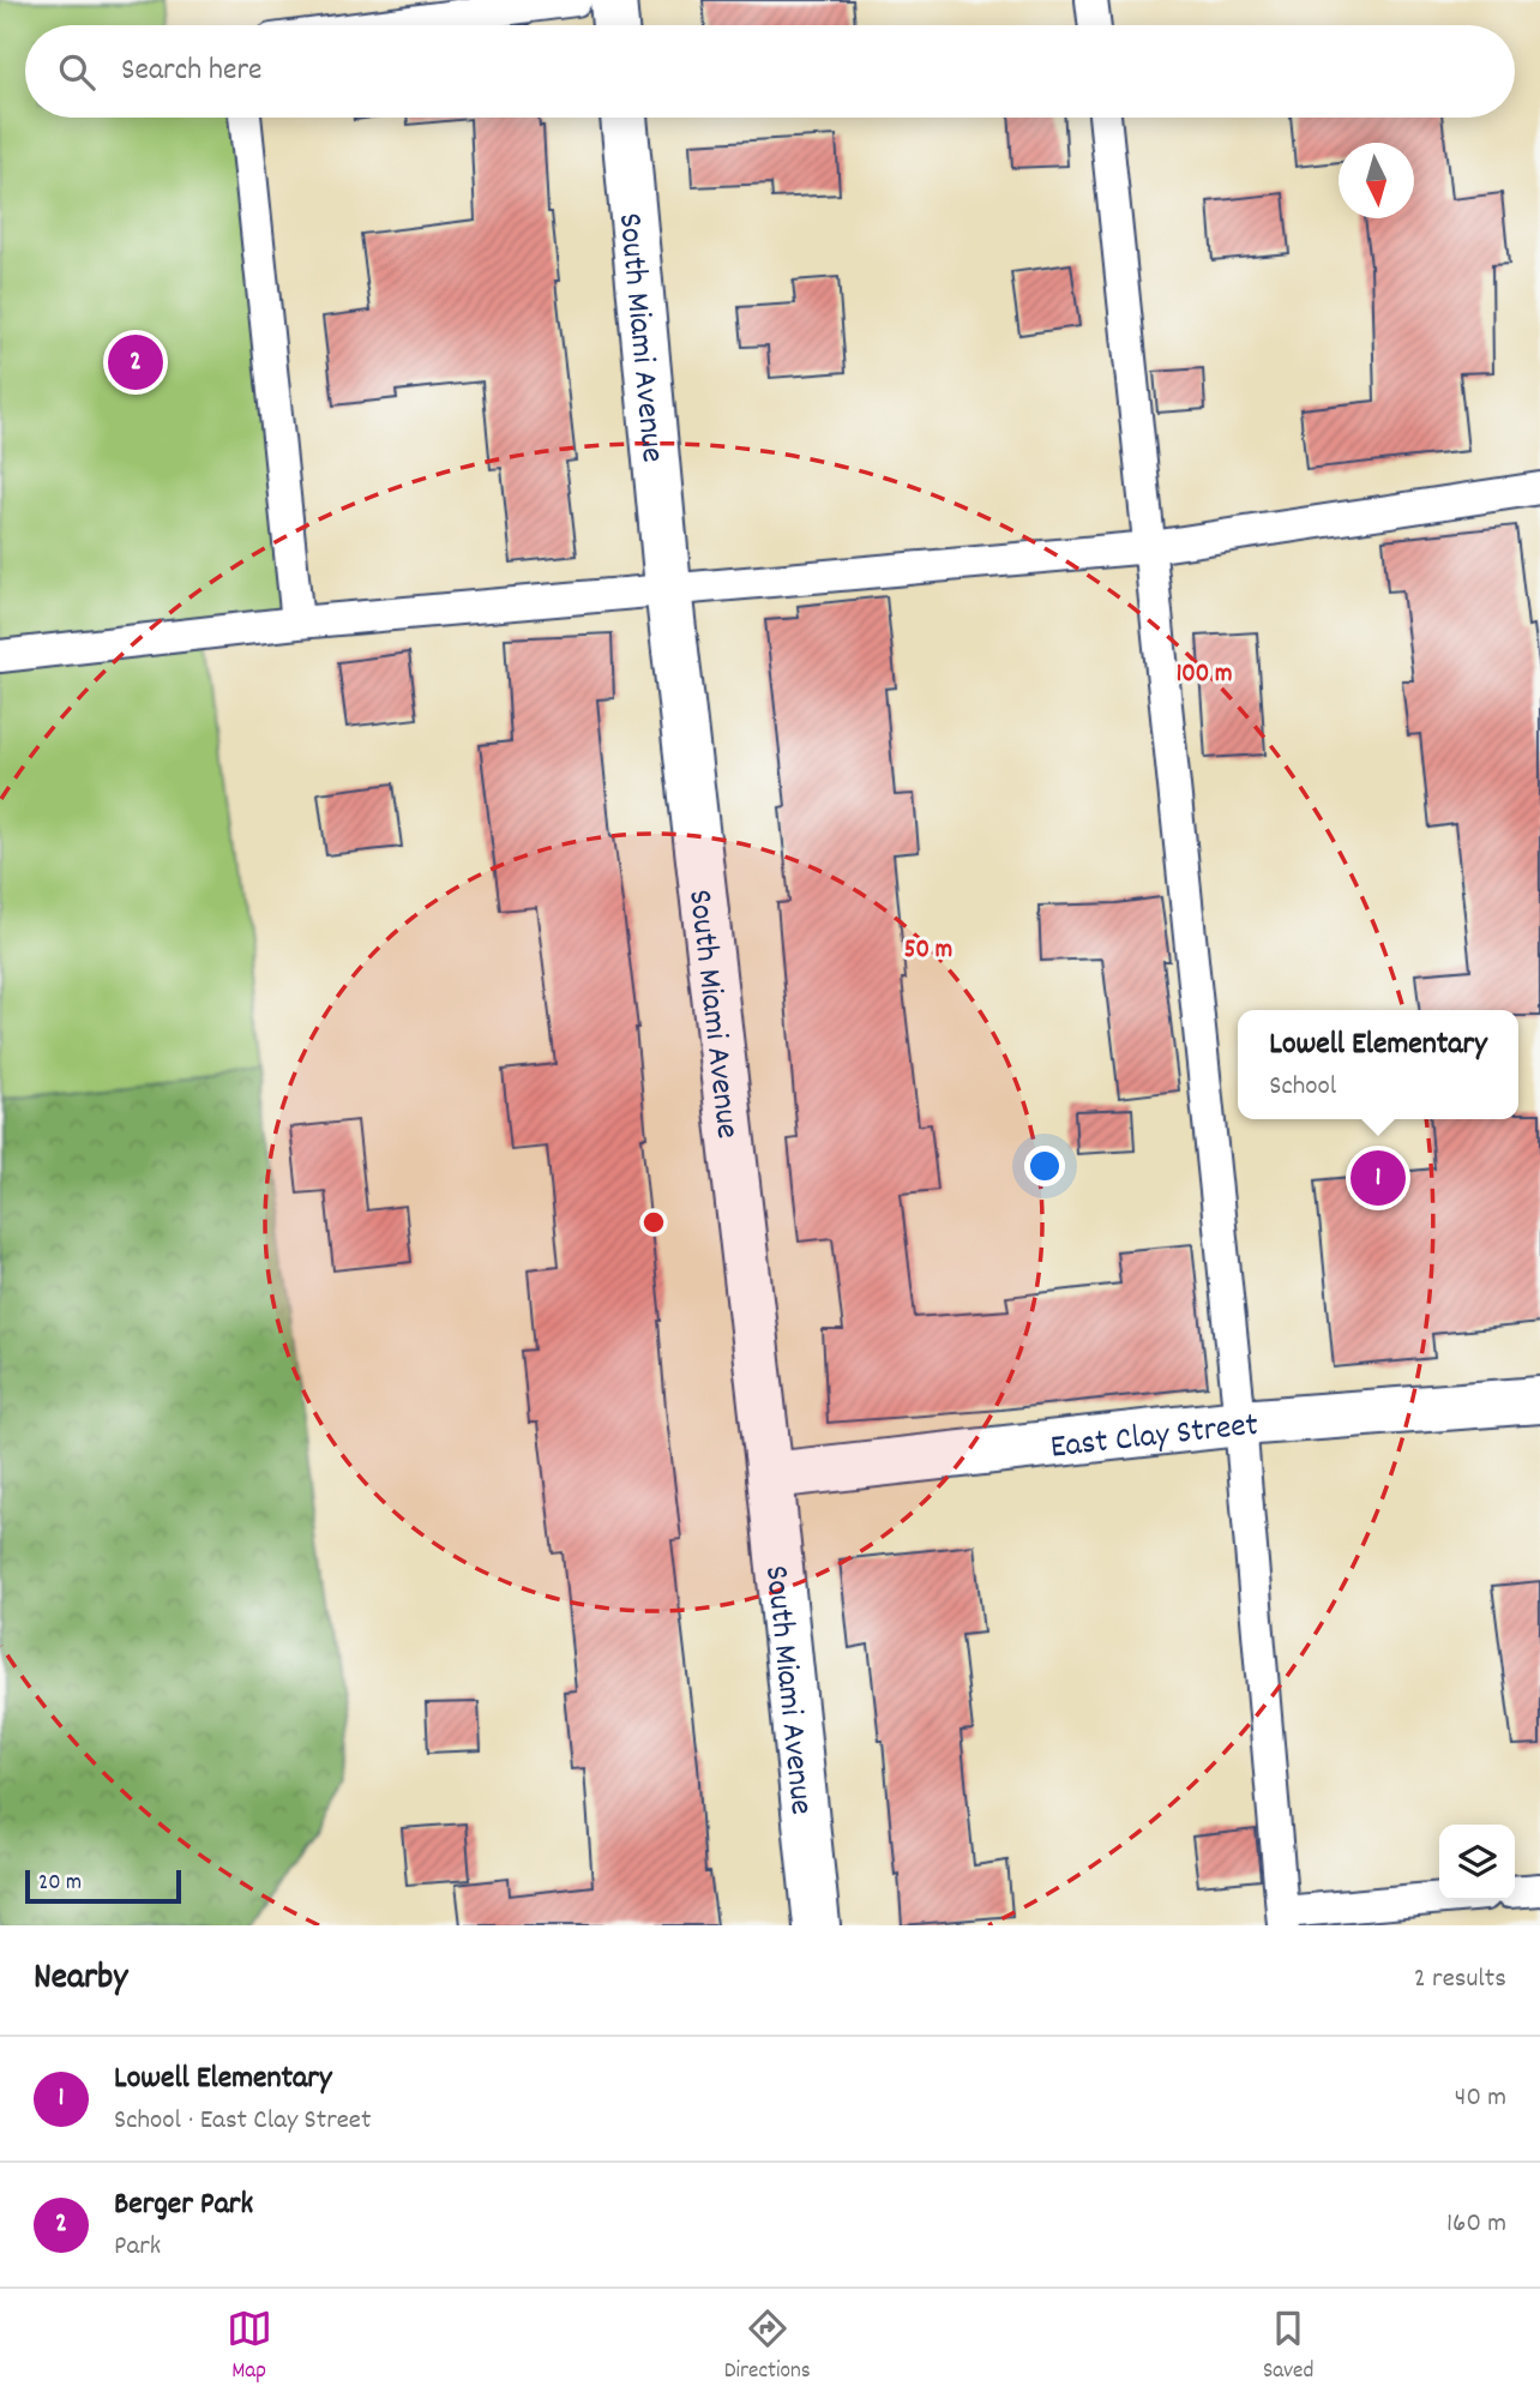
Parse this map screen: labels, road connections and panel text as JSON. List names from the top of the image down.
{
  "streets": {
    "street": ["South Miami Avenue", "East Clay Street"]
  },
  "crossings": [
    ["South Miami Avenue", "East Clay Street"]
  ],
  "scale_bar": "20 m",
  "north": "bottom",
  "page": {
    "search": "Search here",
    "pins": ["2", "1"],
    "popup": ["Lowell Elementary", "School"],
    "scale": "20 m",
    "heading": ["Nearby", "2 results"],
    "list": [
      {
        "mark": "1",
        "name": "Lowell Elementary",
        "note": "School · East Clay Street",
        "value": "40 m"
      },
      {
        "mark": "2",
        "name": "Berger Park",
        "note": "Park",
        "value": "160 m"
      }
    ],
    "nav": ["Map", "Directions", "Saved"]
  },
  "rings": ["100 m", "50 m"]
}
